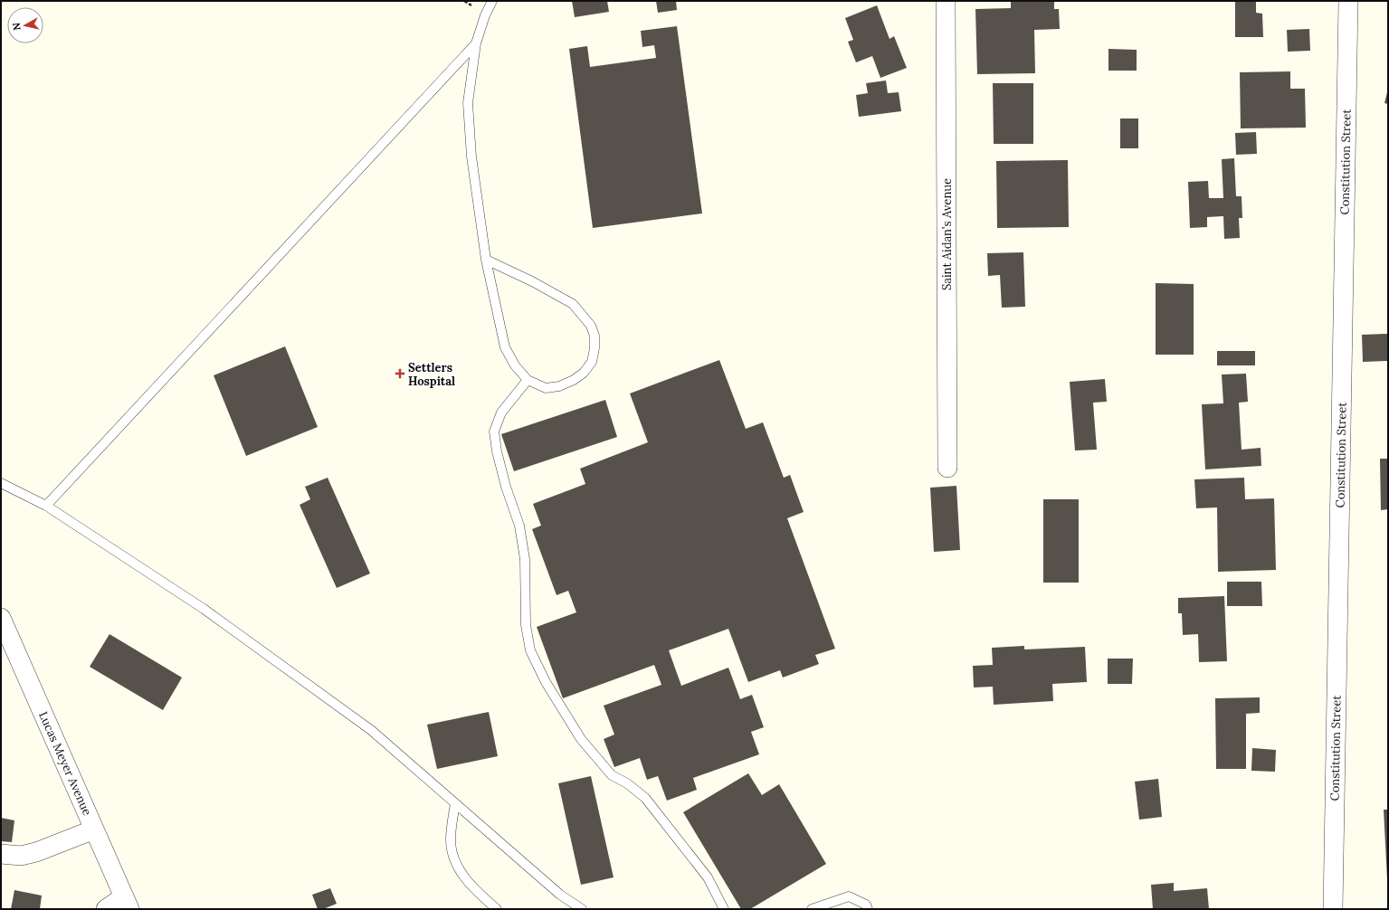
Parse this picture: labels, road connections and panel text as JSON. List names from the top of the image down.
{
  "streets": {
    "street": ["Constitution Street", "Saint Aidan's Avenue", "Lucas Meyer Avenue"]
  },
  "places": {
    "health": ["Settlers Hospital"]
  },
  "north": "left"
}
